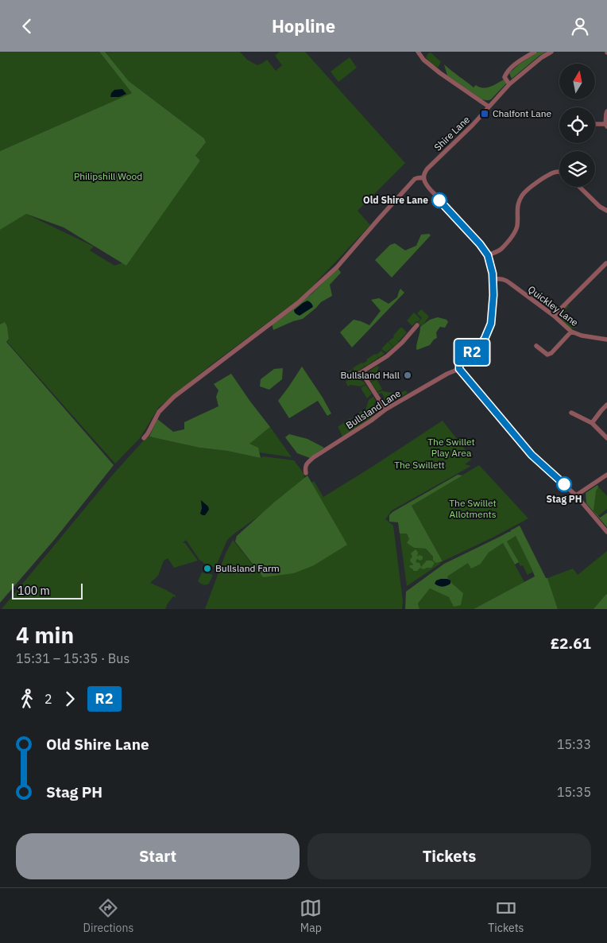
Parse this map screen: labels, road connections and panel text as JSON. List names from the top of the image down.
{
  "streets": {
    "street": ["Shire Lane", "Quickley Lane", "Bullsland Lane"]
  },
  "parks": [
    "Philipshill Wood",
    "The Swillet Play Area",
    "The Swillett",
    "The Swillet Allotments"
  ],
  "places": {
    "transit": ["Chalfont Lane"],
    "other": [
      "Old Shire Lane",
      "Bullsland Hall",
      "Stag PH",
      "Bullsland Farm"
    ]
  },
  "lines": ["bus line R2"],
  "scale_bar": "100 m",
  "north": "top",
  "page": {
    "header": "Hopline",
    "on_map": "R2",
    "scale": "100 m",
    "heading": ["4 min", "15:31 – 15:35 · Bus", "£2.61"],
    "legs": ["2", "R2"],
    "list": [
      {
        "name": "Old Shire Lane",
        "value": "15:33"
      },
      {
        "name": "Stag PH",
        "value": "15:35"
      }
    ],
    "buttons": ["Start", "Tickets"],
    "tabs": ["Directions", "Map", "Tickets"]
  }
}
